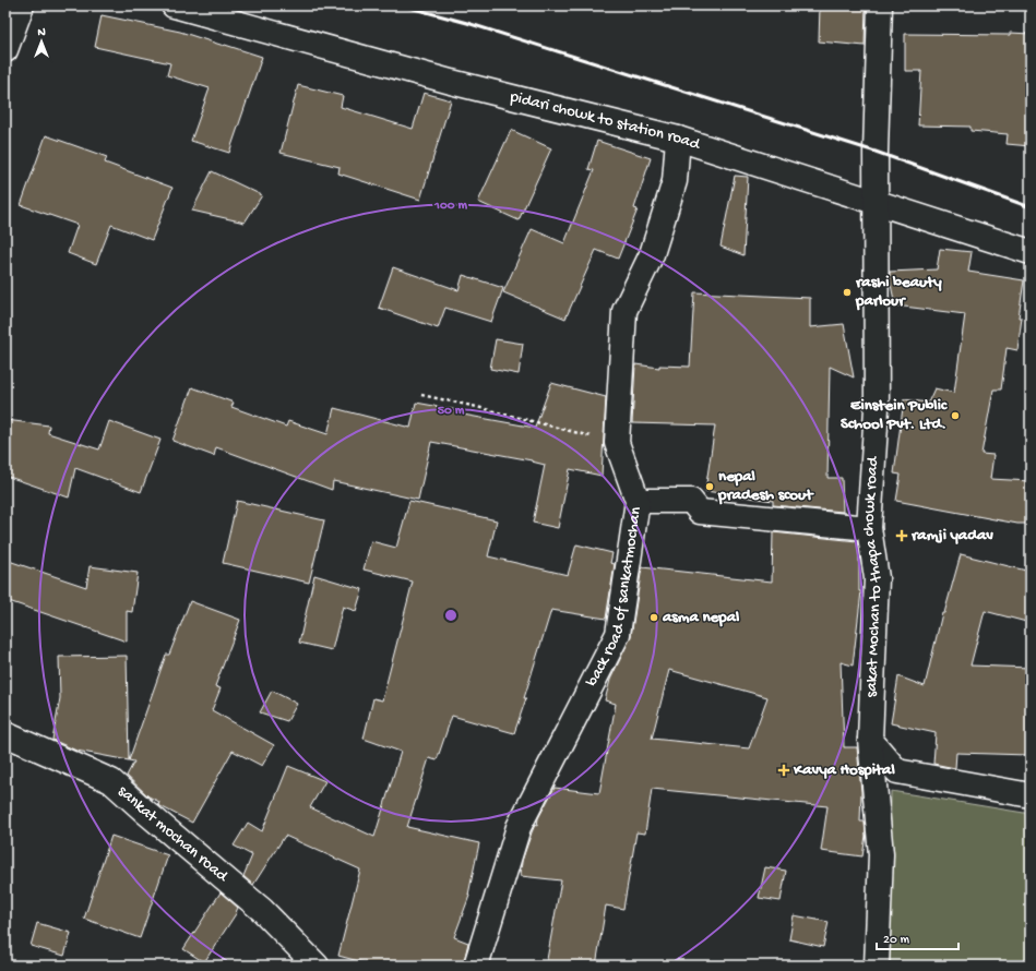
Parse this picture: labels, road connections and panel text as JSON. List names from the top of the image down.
{
  "streets": {
    "street": [
      "pidari chowk to station road",
      "sakat Mochan to thapa chowk road",
      "back road of sankatmochan",
      "sankat mochan road"
    ]
  },
  "crossings": [
    ["pidari chowk to station road", "sakat Mochan to thapa chowk road"],
    ["pidari chowk to station road", "back road of sankatmochan"]
  ],
  "places": {
    "other": [
      "rashi beauty parlour",
      "Einstein Public School Pvt. Ltd.",
      "nepal pradesh scout",
      "asma nepal"
    ],
    "health": ["ramji yadav", "Kavya Hospital"]
  },
  "scale_bar": "20 m",
  "north": "top",
  "rings": ["100 m", "50 m"]
}
